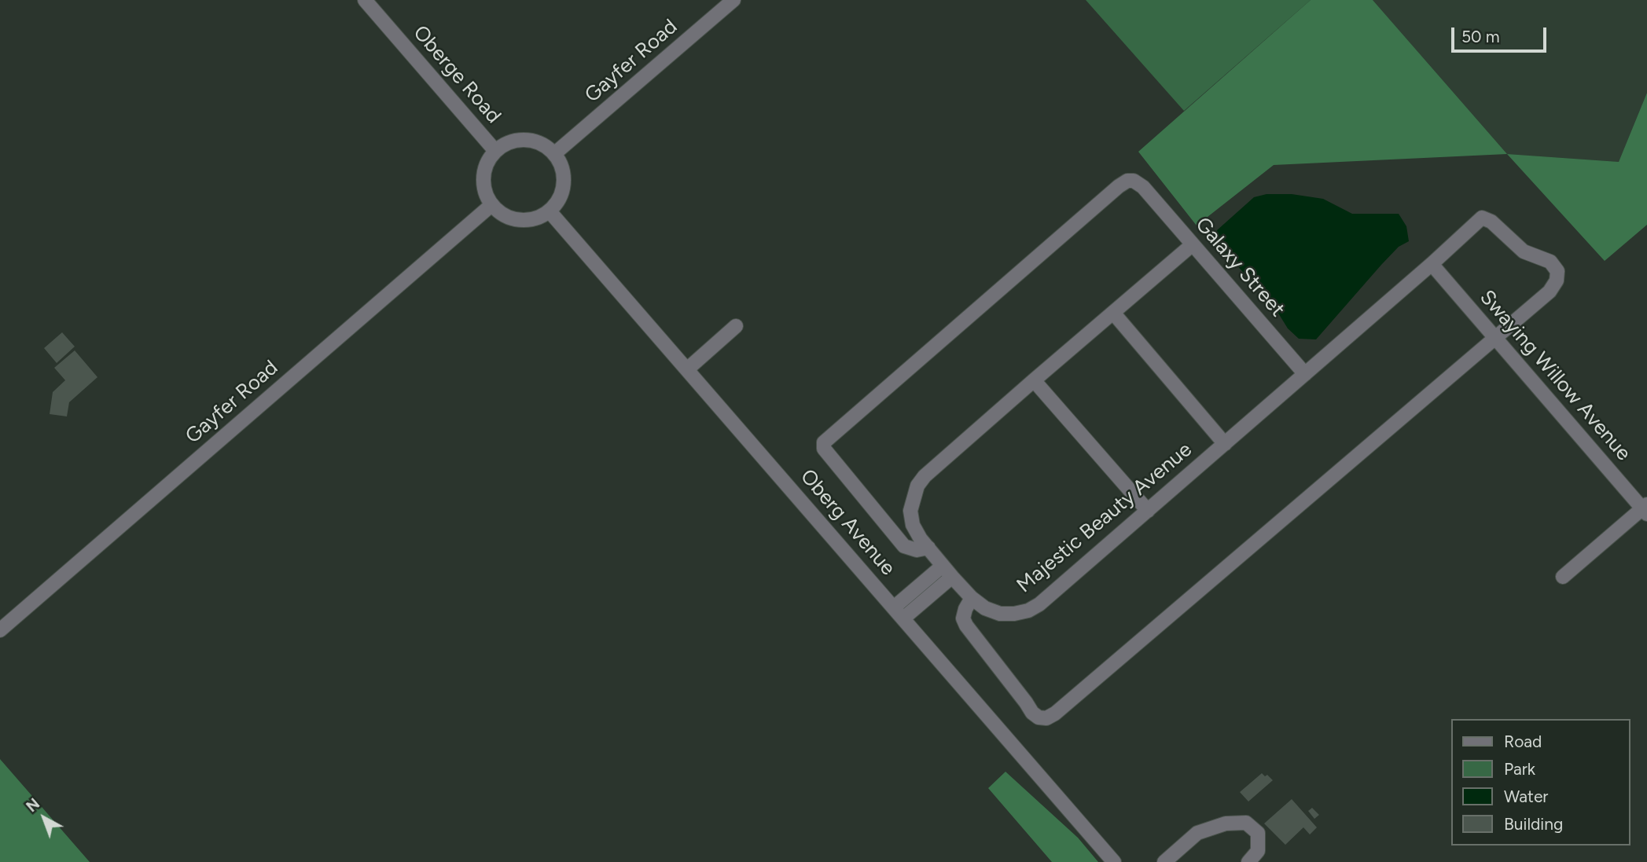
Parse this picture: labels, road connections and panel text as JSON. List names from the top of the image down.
{
  "streets": {
    "street": [
      "Gayfer Road",
      "Oberge Road",
      "Galaxy Street",
      "Swaying Willow Avenue",
      "Majestic Beauty Avenue",
      "Oberg Avenue"
    ]
  },
  "crossings": [
    ["Gayfer Road", "Oberge Road"],
    ["Gayfer Road", "Oberg Avenue"],
    ["Oberge Road", "Oberg Avenue"],
    ["Galaxy Street", "Majestic Beauty Avenue"],
    ["Swaying Willow Avenue", "Majestic Beauty Avenue"]
  ],
  "legend": [
    "Road",
    "Park",
    "Water",
    "Building"
  ],
  "scale_bar": "50 m",
  "north": "top left"
}
